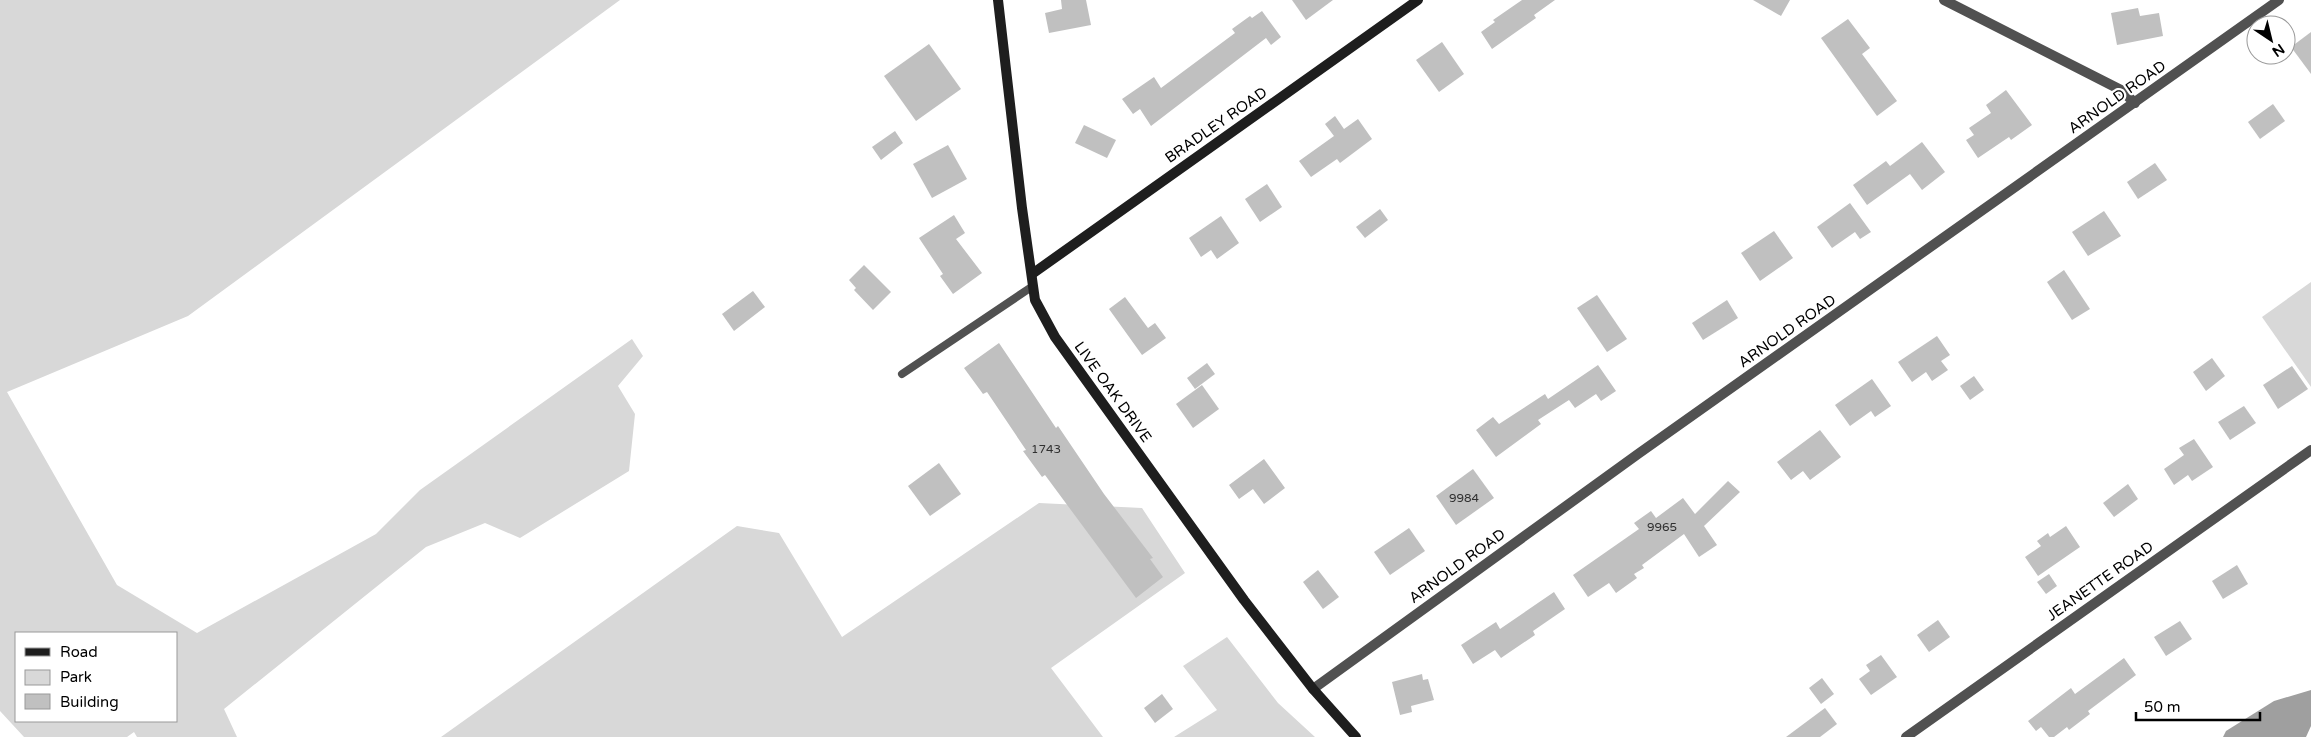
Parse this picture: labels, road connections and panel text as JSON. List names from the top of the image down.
{
  "streets": {
    "main road": ["BRADLEY ROAD", "LIVE OAK DRIVE"],
    "street": ["ARNOLD ROAD", "JEANETTE ROAD"]
  },
  "crossings": [
    ["ARNOLD ROAD", "LIVE OAK DRIVE"],
    ["BRADLEY ROAD", "LIVE OAK DRIVE"]
  ],
  "house_numbers": ["1743", "9984", "9965"],
  "legend": ["Road", "Park", "Building"],
  "scale_bar": "50 m",
  "north": "bottom right"
}
